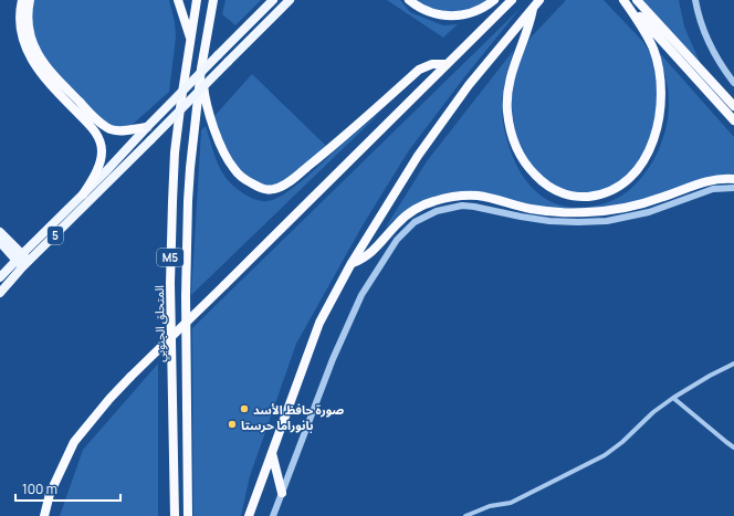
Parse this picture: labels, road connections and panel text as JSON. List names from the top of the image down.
{
  "streets": {
    "highway": ["M5", "المتحلق الجنوبي"],
    "main road": ["5"]
  },
  "places": ["صورة حافظ الأسد", "بانوراما حرستا"],
  "scale_bar": "100 m"
}
